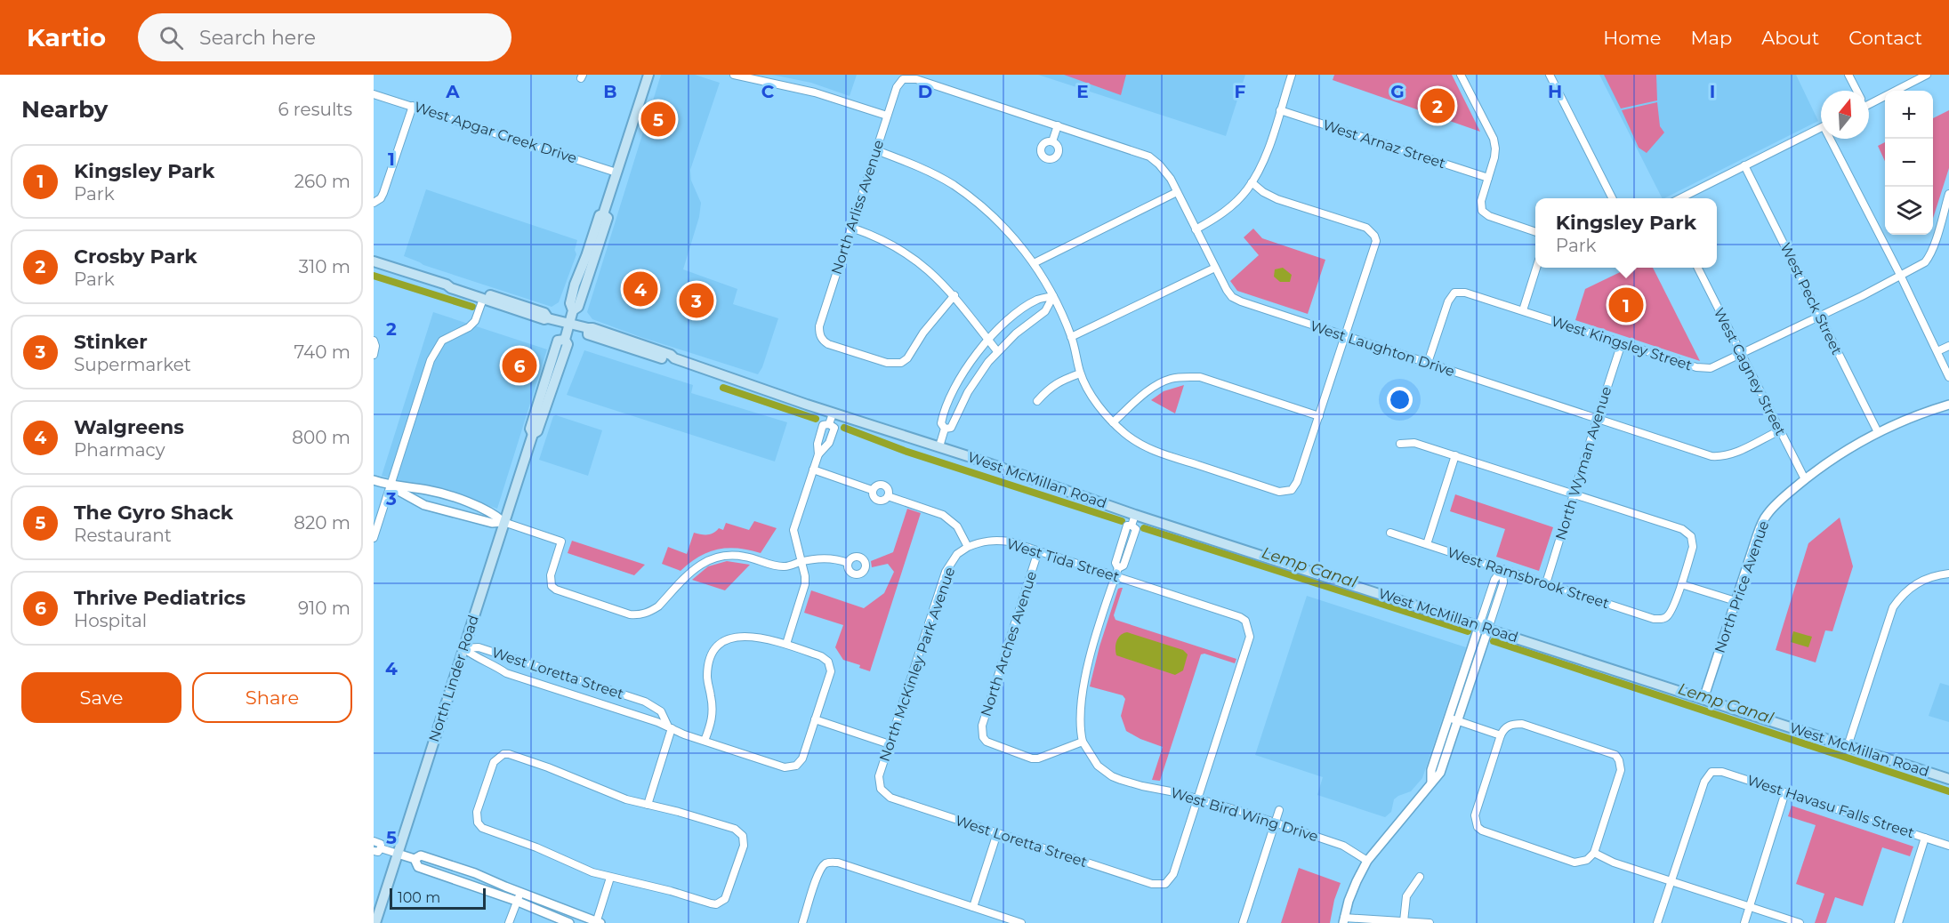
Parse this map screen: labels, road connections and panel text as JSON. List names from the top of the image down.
{
  "streets": {
    "main road": ["West McMillan Road", "North Linder Road"],
    "street": [
      "West Apgar Creek Drive",
      "West Arnaz Street",
      "North Arliss Avenue",
      "West Peck Street",
      "West Kingsley Street",
      "West Laughton Drive",
      "West Cagney Street",
      "North Wyman Avenue",
      "West Tida Street",
      "West Ramsbrook Street",
      "North Price Avenue",
      "North Arches Avenue",
      "North McKinley Park Avenue",
      "West Loretta Street",
      "West Havasu Falls Street",
      "West Bird Wing Drive"
    ]
  },
  "crossings": [
    ["West Apgar Creek Drive", "North Linder Road"],
    ["North Arliss Avenue", "West Laughton Drive"],
    ["West Peck Street", "West Kingsley Street"],
    ["West Peck Street", "North Price Avenue"],
    ["West Kingsley Street", "West Laughton Drive"],
    ["West Kingsley Street", "West Cagney Street"],
    ["West Kingsley Street", "North Wyman Avenue"],
    ["West Laughton Drive", "West Cagney Street"],
    ["West Laughton Drive", "North Wyman Avenue"],
    ["West Cagney Street", "North Price Avenue"],
    ["North Wyman Avenue", "West Ramsbrook Street"],
    ["West McMillan Road", "North Price Avenue"],
    ["West McMillan Road", "North Linder Road"],
    ["West Tida Street", "North Arches Avenue"],
    ["West Tida Street", "North McKinley Park Avenue"],
    ["West Tida Street", "West Loretta Street"],
    ["West Tida Street", "West Bird Wing Drive"],
    ["North Arches Avenue", "West Bird Wing Drive"],
    ["North McKinley Park Avenue", "West Loretta Street"],
    ["West Loretta Street", "North Linder Road"],
    ["West Loretta Street", "West Bird Wing Drive"]
  ],
  "water": ["Lemp Canal"],
  "scale_bar": "100 m",
  "north": "top",
  "page": {
    "header": "Kartio",
    "search": "Search here",
    "nav": [
      "Home",
      "Map",
      "About",
      "Contact"
    ],
    "heading": ["Nearby", "6 results"],
    "pins": [
      "2",
      "5",
      "4",
      "3",
      "1",
      "6"
    ],
    "map_buttons": ["+", "−"],
    "list": [
      {
        "mark": "1",
        "name": "Kingsley Park",
        "note": "Park",
        "value": "260 m"
      },
      {
        "mark": "2",
        "name": "Crosby Park",
        "note": "Park",
        "value": "310 m"
      },
      {
        "mark": "3",
        "name": "Stinker",
        "note": "Supermarket",
        "value": "740 m"
      },
      {
        "mark": "4",
        "name": "Walgreens",
        "note": "Pharmacy",
        "value": "800 m"
      },
      {
        "mark": "5",
        "name": "The Gyro Shack",
        "note": "Restaurant",
        "value": "820 m"
      },
      {
        "mark": "6",
        "name": "Thrive Pediatrics",
        "note": "Hospital",
        "value": "910 m"
      }
    ],
    "popup": ["Kingsley Park", "Park"],
    "buttons": ["Save", "Share"],
    "scale": "100 m"
  },
  "grid": {
    "columns": [
      "A",
      "B",
      "C",
      "D",
      "E",
      "F",
      "G",
      "H",
      "I"
    ],
    "rows": [
      "1",
      "2",
      "3",
      "4",
      "5"
    ]
  }
}
